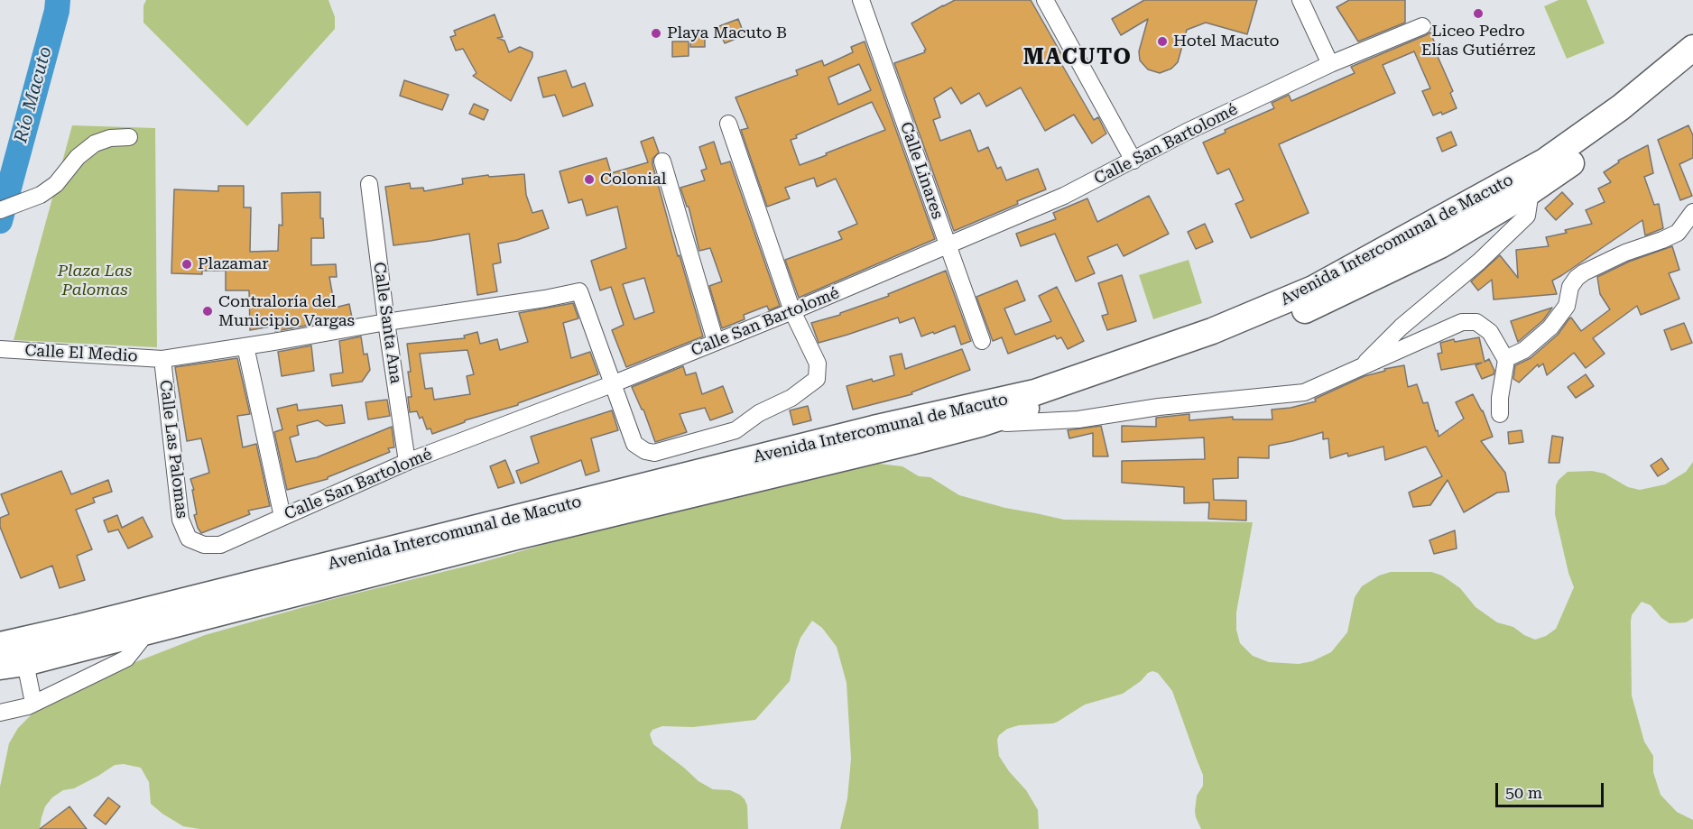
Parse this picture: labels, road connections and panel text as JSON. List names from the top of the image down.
{
  "streets": {
    "main road": ["Avenida Intercomunal de Macuto"],
    "street": [
      "Calle San Bartolomé",
      "Calle Linares",
      "Calle Santa Ana",
      "Calle El Medio",
      "Calle Las Palomas"
    ]
  },
  "crossings": [
    ["Calle San Bartolomé", "Calle Linares"],
    ["Calle San Bartolomé", "Calle Santa Ana"],
    ["Calle San Bartolomé", "Calle El Medio"],
    ["Calle San Bartolomé", "Calle Las Palomas"],
    ["Calle Santa Ana", "Calle El Medio"],
    ["Calle El Medio", "Calle Las Palomas"]
  ],
  "districts": ["MACUTO"],
  "water": ["Río Macuto"],
  "parks": ["Plaza Las Palomas"],
  "places": [
    "Liceo Pedro Elías Gutiérrez",
    "Playa Macuto B",
    "Hotel Macuto",
    "Colonial",
    "Plazamar",
    "Contraloría del Municipio Vargas"
  ],
  "scale_bar": "50 m"
}
